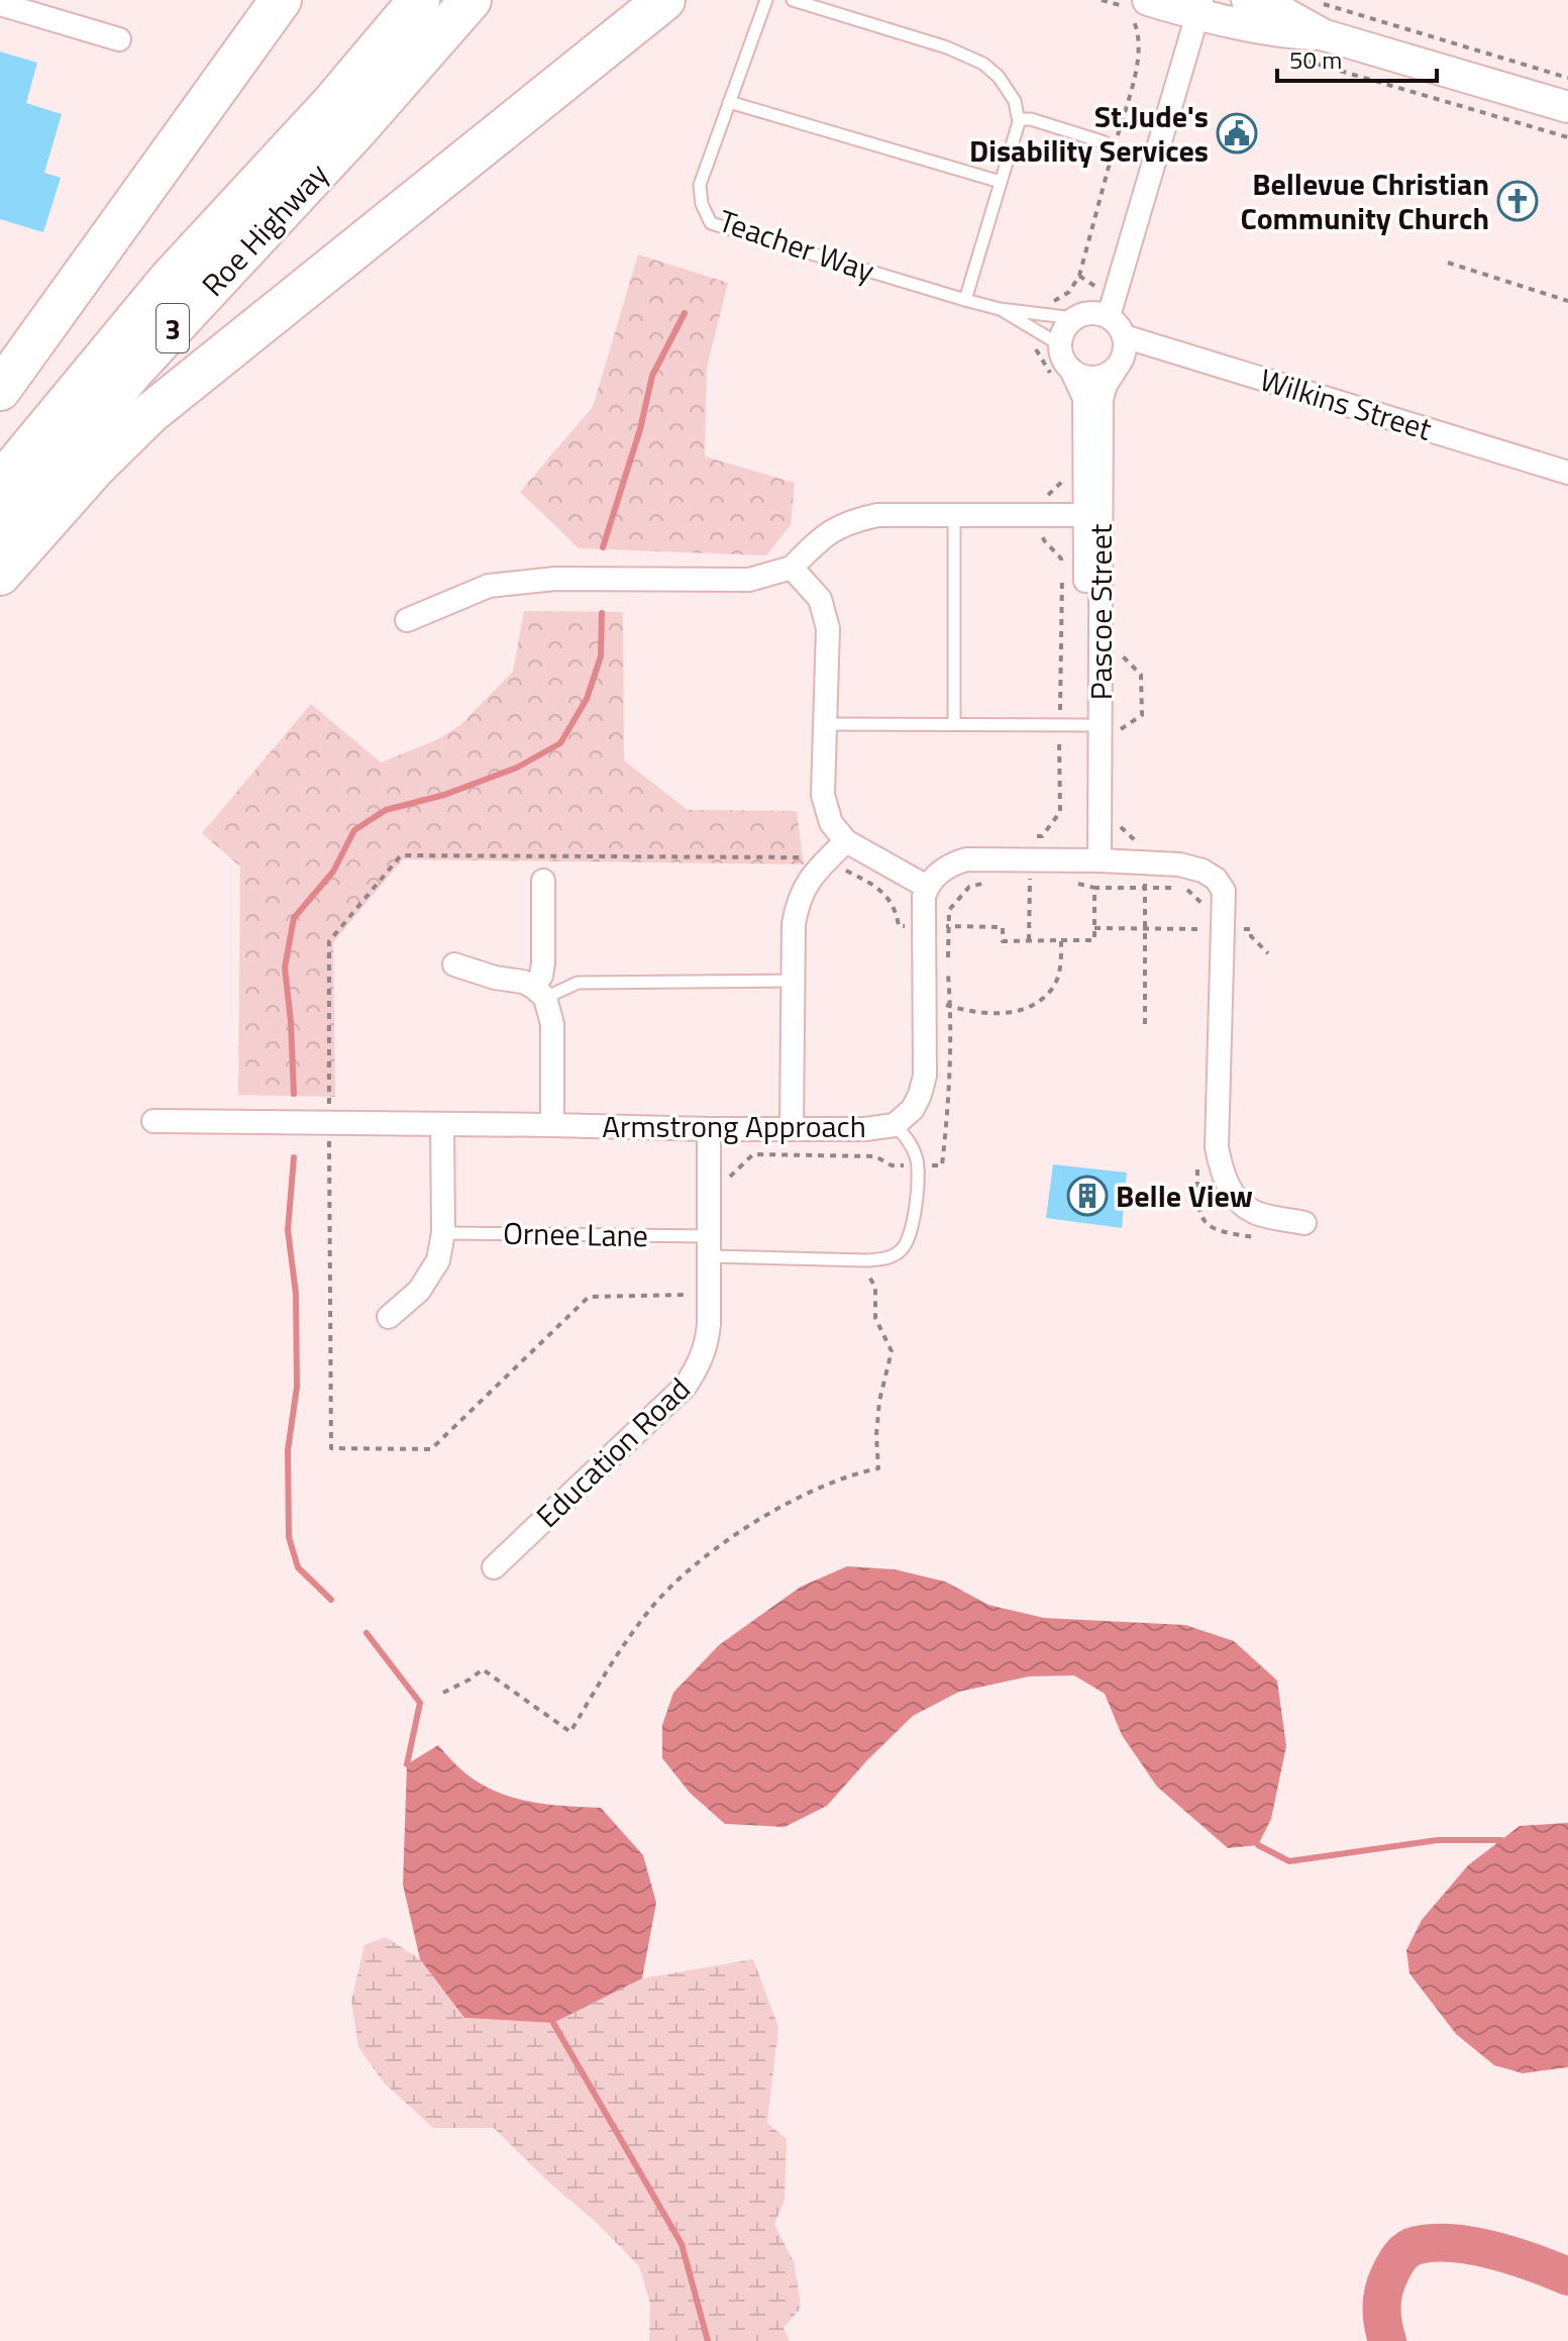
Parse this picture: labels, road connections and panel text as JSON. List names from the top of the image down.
{
  "streets": {
    "highway": ["Roe Highway", "3"],
    "street": [
      "Wilkins Street",
      "Pascoe Street",
      "Armstrong Approach",
      "Education Road"
    ],
    "lane": ["Teacher Way", "Ornee Lane"]
  },
  "crossings": [
    ["Teacher Way", "Wilkins Street"],
    ["Teacher Way", "Pascoe Street"],
    ["Wilkins Street", "Pascoe Street"],
    ["Armstrong Approach", "Education Road"],
    ["Ornee Lane", "Education Road"]
  ],
  "places": {
    "public building": ["St.Jude's Disability Services"],
    "church": ["Bellevue Christian Community Church"],
    "building": ["Belle View"]
  },
  "scale_bar": "50 m"
}
